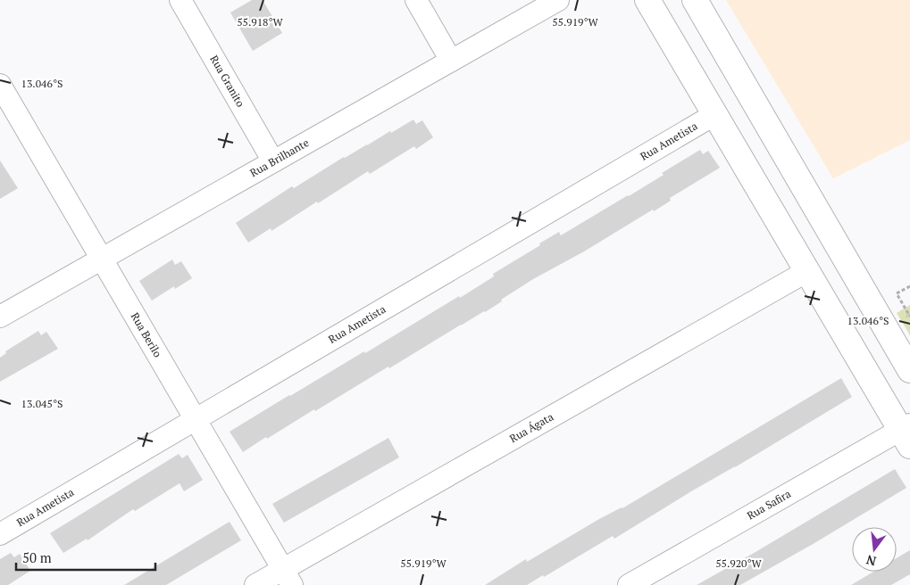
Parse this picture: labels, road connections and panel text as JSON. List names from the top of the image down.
{
  "streets": {
    "street": [
      "Rua Granito",
      "Rua Ametista",
      "Rua Brilhante",
      "Rua Berilo",
      "Rua Ágata",
      "Rua Safira"
    ]
  },
  "crossings": [
    ["Rua Granito", "Rua Brilhante"],
    ["Rua Ametista", "Rua Berilo"],
    ["Rua Brilhante", "Rua Berilo"],
    ["Rua Berilo", "Rua Ágata"]
  ],
  "scale_bar": "50 m",
  "north": "bottom",
  "coordinates": [
    "55.918°W",
    "55.919°W",
    "13.046°S",
    "13.045°S",
    "55.920°W"
  ]
}
